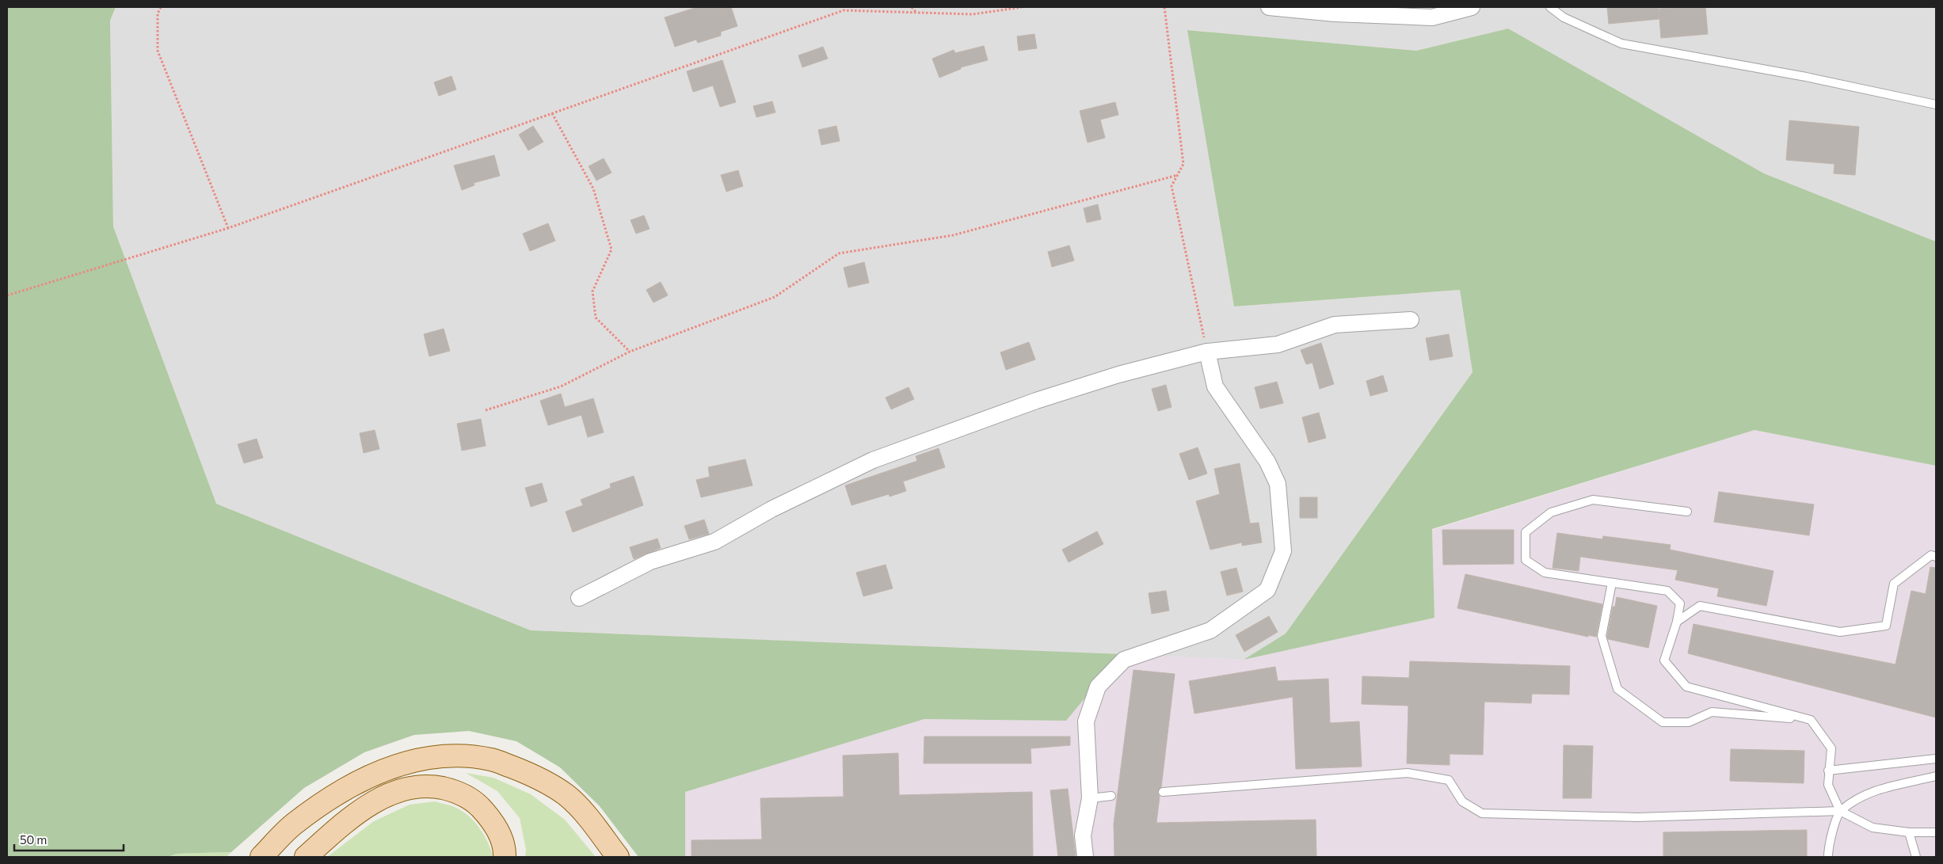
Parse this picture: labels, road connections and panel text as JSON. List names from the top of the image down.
{
  "scale_bar": "50 m"
}
